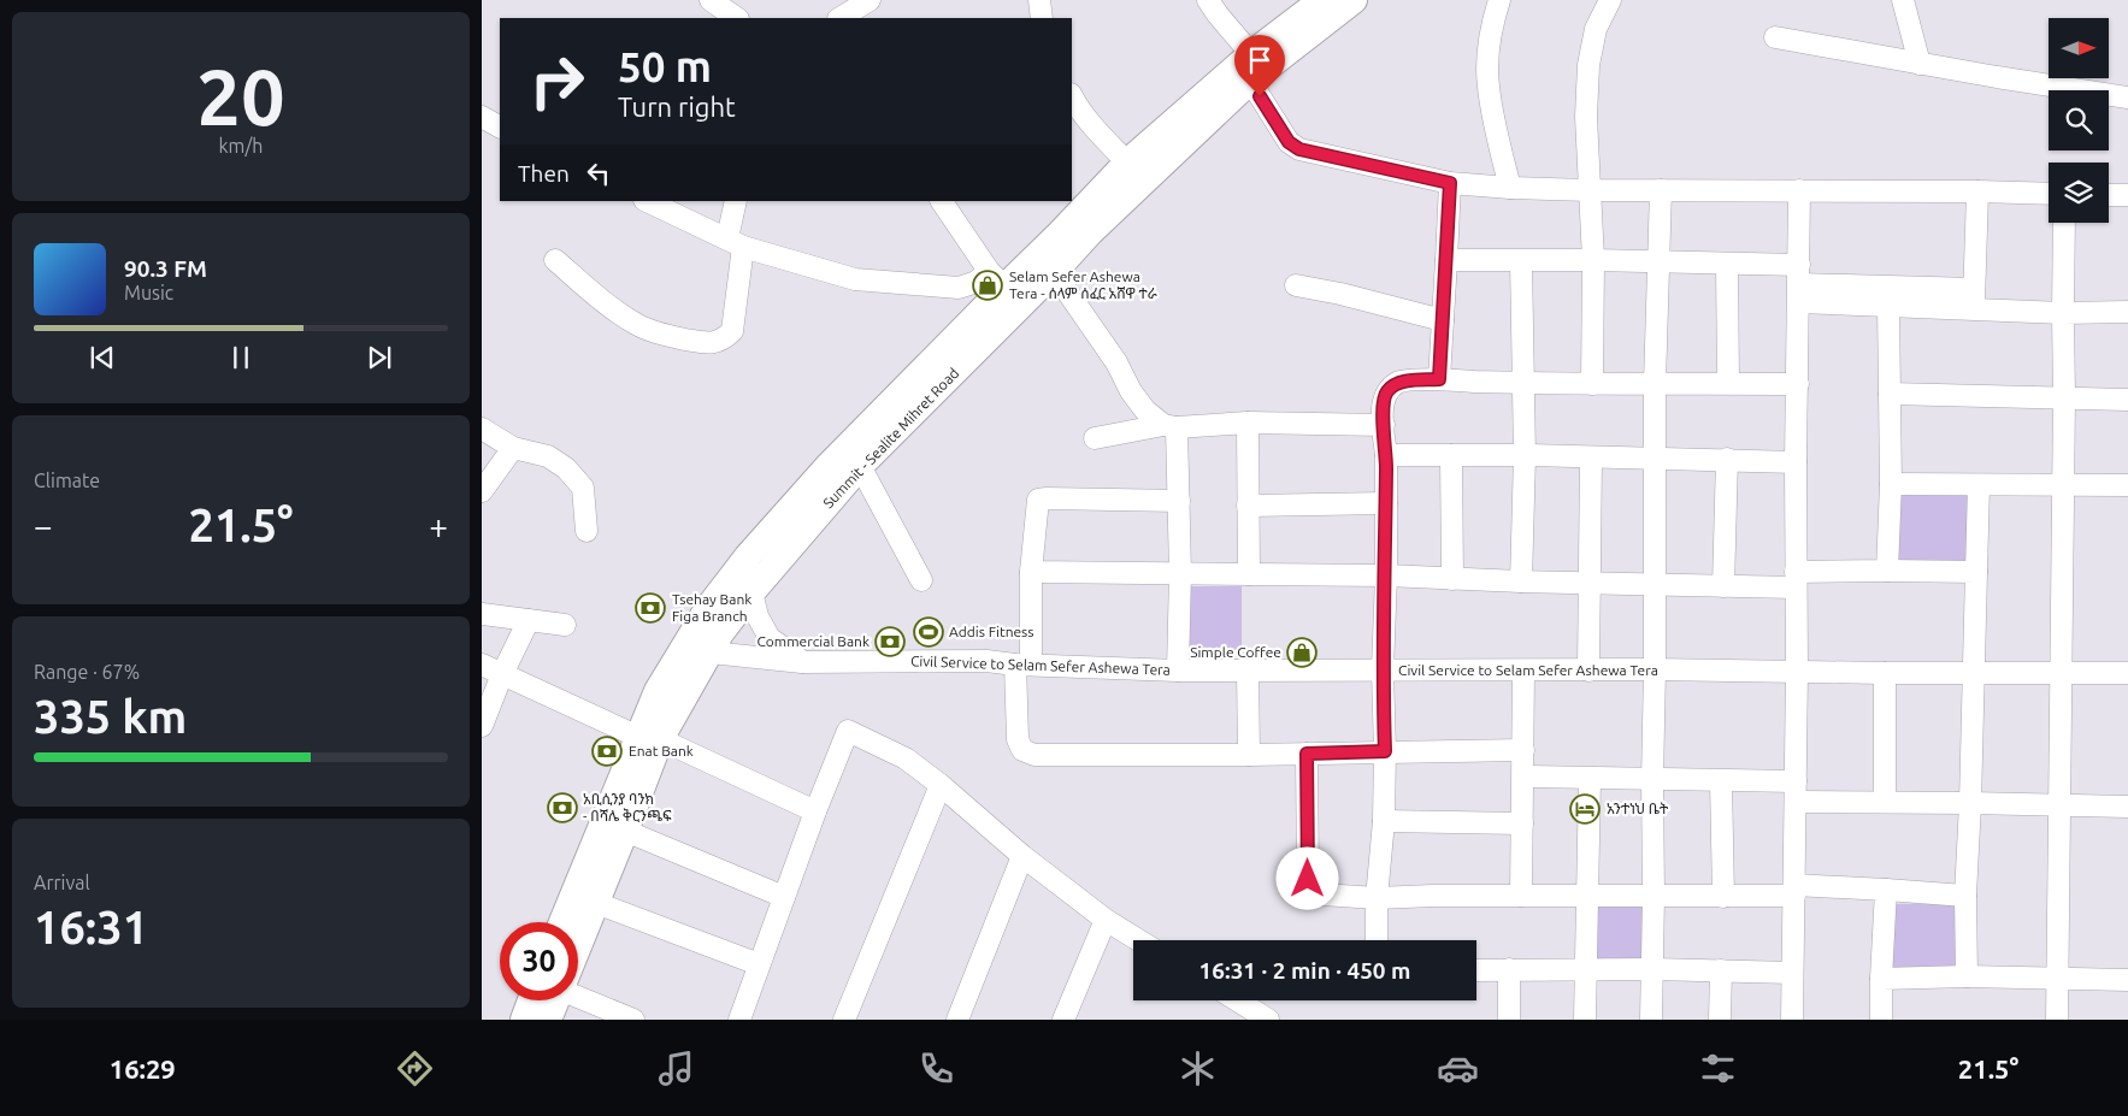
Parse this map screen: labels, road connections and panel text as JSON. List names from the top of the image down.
{
  "streets": {
    "main road": ["Summit - Sealite Mihret Road"],
    "street": ["Civil Service to Selam Sefer Ashewa Tera"]
  },
  "crossings": [
    ["Summit - Sealite Mihret Road", "Civil Service to Selam Sefer Ashewa Tera"]
  ],
  "places": {
    "shop": ["Selam Sefer Ashewa Tera - ሰላም ሰፈር አሸዋ ተራ", "Simple Coffee"],
    "bank": [
      "Tsehay Bank Figa Branch",
      "Commercial Bank",
      "Enat Bank",
      "አቢሲንያ ባንክ - በሻሌ ቅርንጫፍ"
    ],
    "sports": ["Addis Fitness"],
    "hotel": ["አንተነህ ቤት"]
  },
  "north": "right",
  "page": {
    "tile": [
      ["20", "km/h"],
      "Climate",
      ["Range · 67%", "335 km"],
      ["Arrival", "16:31"]
    ],
    "turn": ["50 m", "Turn right"],
    "then": "Then",
    "song": ["90.3 FM", "Music"],
    "heat": ["−", "21.5°", "+"],
    "limit": "30",
    "trip": "16:31 · 2 min · 450 m",
    "tabs": ["16:29", "21.5°"]
  }
}
